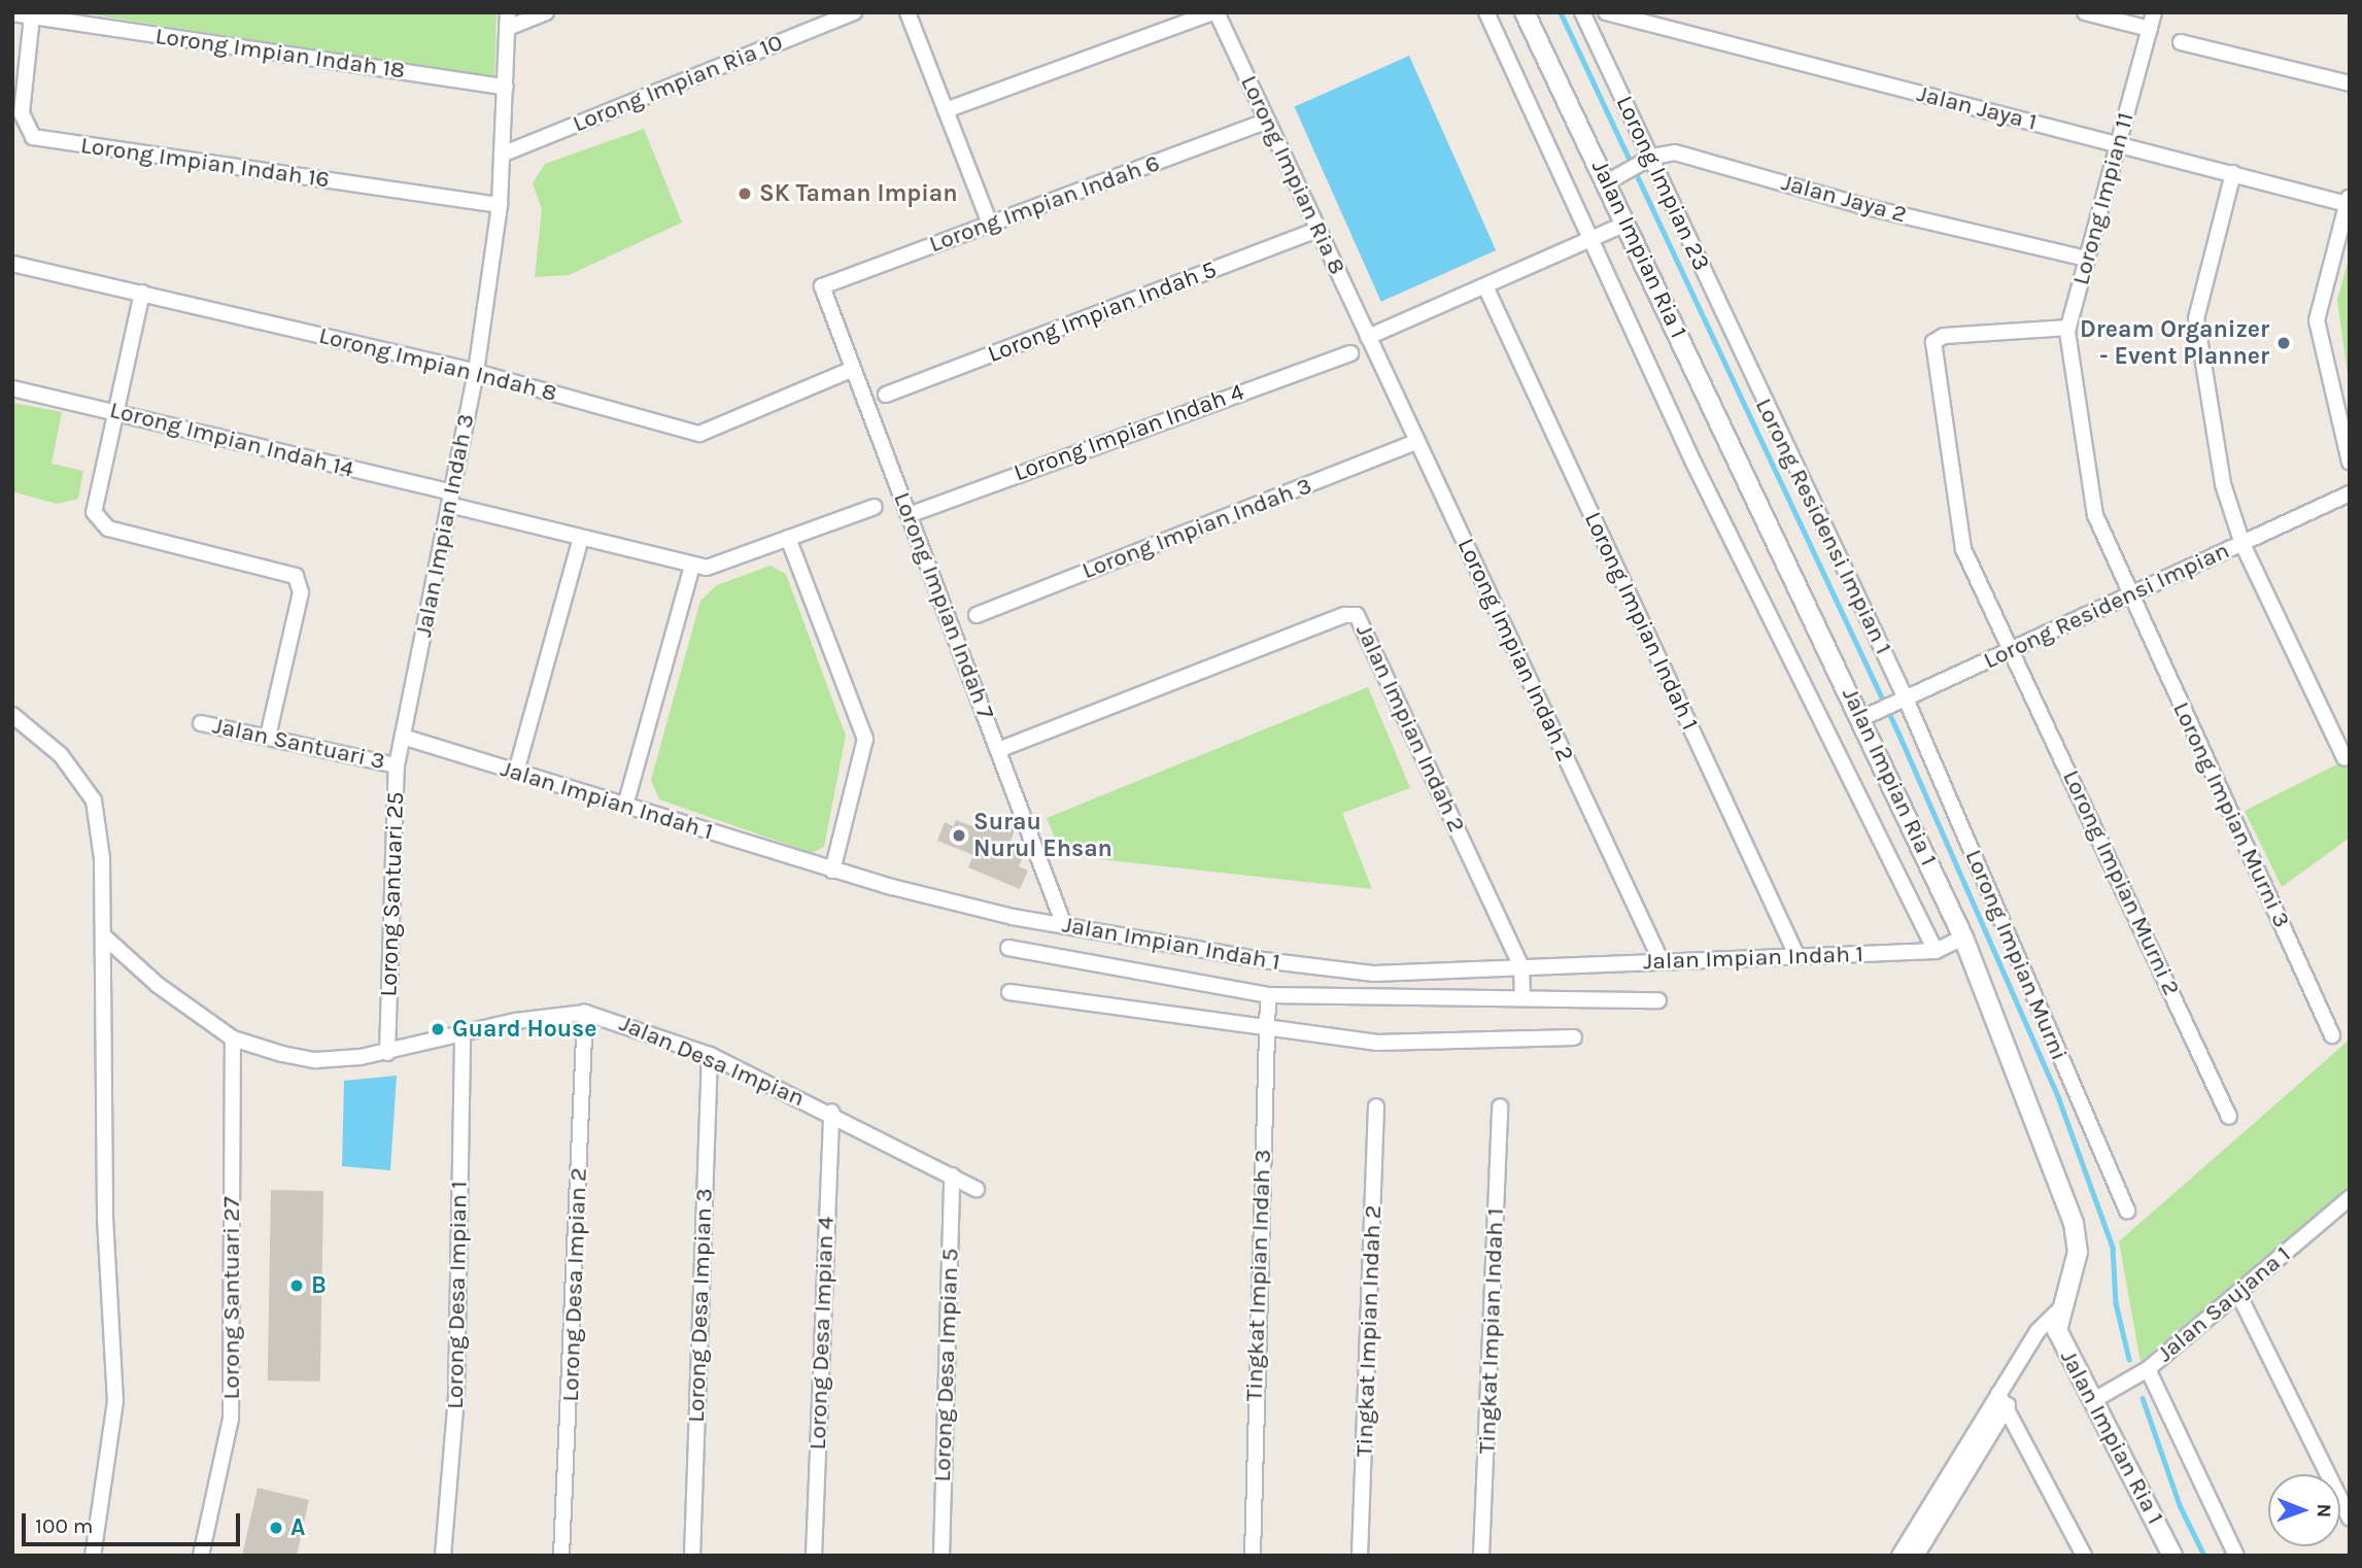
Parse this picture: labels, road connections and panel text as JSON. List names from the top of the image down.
{
  "streets": {
    "street": [
      "Lorong Impian Indah 18",
      "Lorong Impian Ria 10",
      "Jalan Jaya 1",
      "Lorong Impian Indah 16",
      "Lorong Impian Ria 8",
      "Lorong Impian 23",
      "Jalan Jaya 2",
      "Lorong Impian 11",
      "Lorong Impian Indah 6",
      "Jalan Impian Ria 1",
      "Lorong Impian Indah 5",
      "Lorong Impian Indah 8",
      "Lorong Impian Indah 4",
      "Lorong Impian Indah 14",
      "Jalan Impian Indah 3",
      "Lorong Residensi Impian 1",
      "Lorong Impian Indah 3",
      "Lorong Impian Indah 7",
      "Lorong Residensi Impian",
      "Lorong Impian Indah 1",
      "Lorong Impian Indah 2",
      "Jalan Impian Indah 2",
      "Jalan Santuari 3",
      "Jalan Impian Indah 1",
      "Lorong Impian Murni 3",
      "Lorong Impian Murni 2",
      "Lorong Santuari 25",
      "Lorong Impian Murni",
      "Jalan Desa Impian",
      "Tingkat Impian Indah 3",
      "Lorong Desa Impian 2",
      "Lorong Desa Impian 1",
      "Lorong Santuari 27",
      "Jalan Saujana 1",
      "Lorong Desa Impian 3",
      "Tingkat Impian Indah 2",
      "Tingkat Impian Indah 1",
      "Lorong Desa Impian 4",
      "Lorong Desa Impian 5"
    ]
  },
  "crossings": [
    ["Lorong Impian Indah 18", "Lorong Impian Indah 16"],
    ["Lorong Impian Indah 18", "Jalan Impian Indah 3"],
    ["Lorong Impian Ria 10", "Jalan Impian Indah 3"],
    ["Jalan Jaya 1", "Lorong Impian 11"],
    ["Lorong Impian Indah 16", "Jalan Impian Indah 3"],
    ["Lorong Impian Ria 8", "Lorong Impian Indah 6"],
    ["Lorong Impian Ria 8", "Lorong Impian Indah 5"],
    ["Lorong Impian Ria 8", "Lorong Impian Indah 2"],
    ["Lorong Impian 23", "Jalan Jaya 2"],
    ["Lorong Impian 23", "Lorong Residensi Impian 1"],
    ["Jalan Jaya 2", "Lorong Impian 11"],
    ["Lorong Impian 11", "Lorong Residensi Impian"],
    ["Lorong Impian 11", "Lorong Impian Murni 3"],
    ["Lorong Impian 11", "Lorong Impian Murni 2"],
    ["Lorong Impian Indah 6", "Lorong Impian Indah 7"],
    ["Jalan Impian Ria 1", "Lorong Residensi Impian"],
    ["Jalan Impian Ria 1", "Jalan Impian Indah 1"],
    ["Jalan Impian Ria 1", "Jalan Saujana 1"],
    ["Lorong Impian Indah 8", "Jalan Impian Indah 3"],
    ["Lorong Impian Indah 8", "Lorong Impian Indah 7"],
    ["Lorong Impian Indah 4", "Lorong Impian Indah 7"],
    ["Lorong Impian Indah 14", "Jalan Impian Indah 3"],
    ["Jalan Impian Indah 3", "Jalan Impian Indah 1"],
    ["Jalan Impian Indah 3", "Lorong Santuari 25"],
    ["Lorong Residensi Impian 1", "Lorong Residensi Impian"],
    ["Lorong Residensi Impian 1", "Lorong Impian Murni"],
    ["Lorong Impian Indah 3", "Lorong Impian Indah 2"],
    ["Lorong Impian Indah 7", "Jalan Impian Indah 2"],
    ["Lorong Impian Indah 7", "Jalan Impian Indah 1"],
    ["Lorong Residensi Impian", "Lorong Impian Murni 3"],
    ["Lorong Residensi Impian", "Lorong Impian Murni 2"],
    ["Lorong Residensi Impian", "Lorong Impian Murni"],
    ["Lorong Impian Indah 1", "Jalan Impian Indah 1"],
    ["Lorong Impian Indah 2", "Jalan Impian Indah 1"],
    ["Jalan Impian Indah 2", "Jalan Impian Indah 1"],
    ["Jalan Santuari 3", "Lorong Santuari 25"],
    ["Jalan Impian Indah 1", "Lorong Santuari 25"],
    ["Jalan Impian Indah 1", "Tingkat Impian Indah 3"],
    ["Lorong Santuari 25", "Jalan Desa Impian"],
    ["Jalan Desa Impian", "Lorong Desa Impian 2"],
    ["Jalan Desa Impian", "Lorong Desa Impian 1"],
    ["Jalan Desa Impian", "Lorong Santuari 27"],
    ["Jalan Desa Impian", "Lorong Desa Impian 3"],
    ["Jalan Desa Impian", "Lorong Desa Impian 4"],
    ["Jalan Desa Impian", "Lorong Desa Impian 5"]
  ],
  "places": [
    "SK Taman Impian",
    "Dream Organizer - Event Planner",
    "Surau Nurul Ehsan",
    "Guard House",
    "B",
    "A"
  ],
  "scale_bar": "100 m",
  "north": "right"
}
